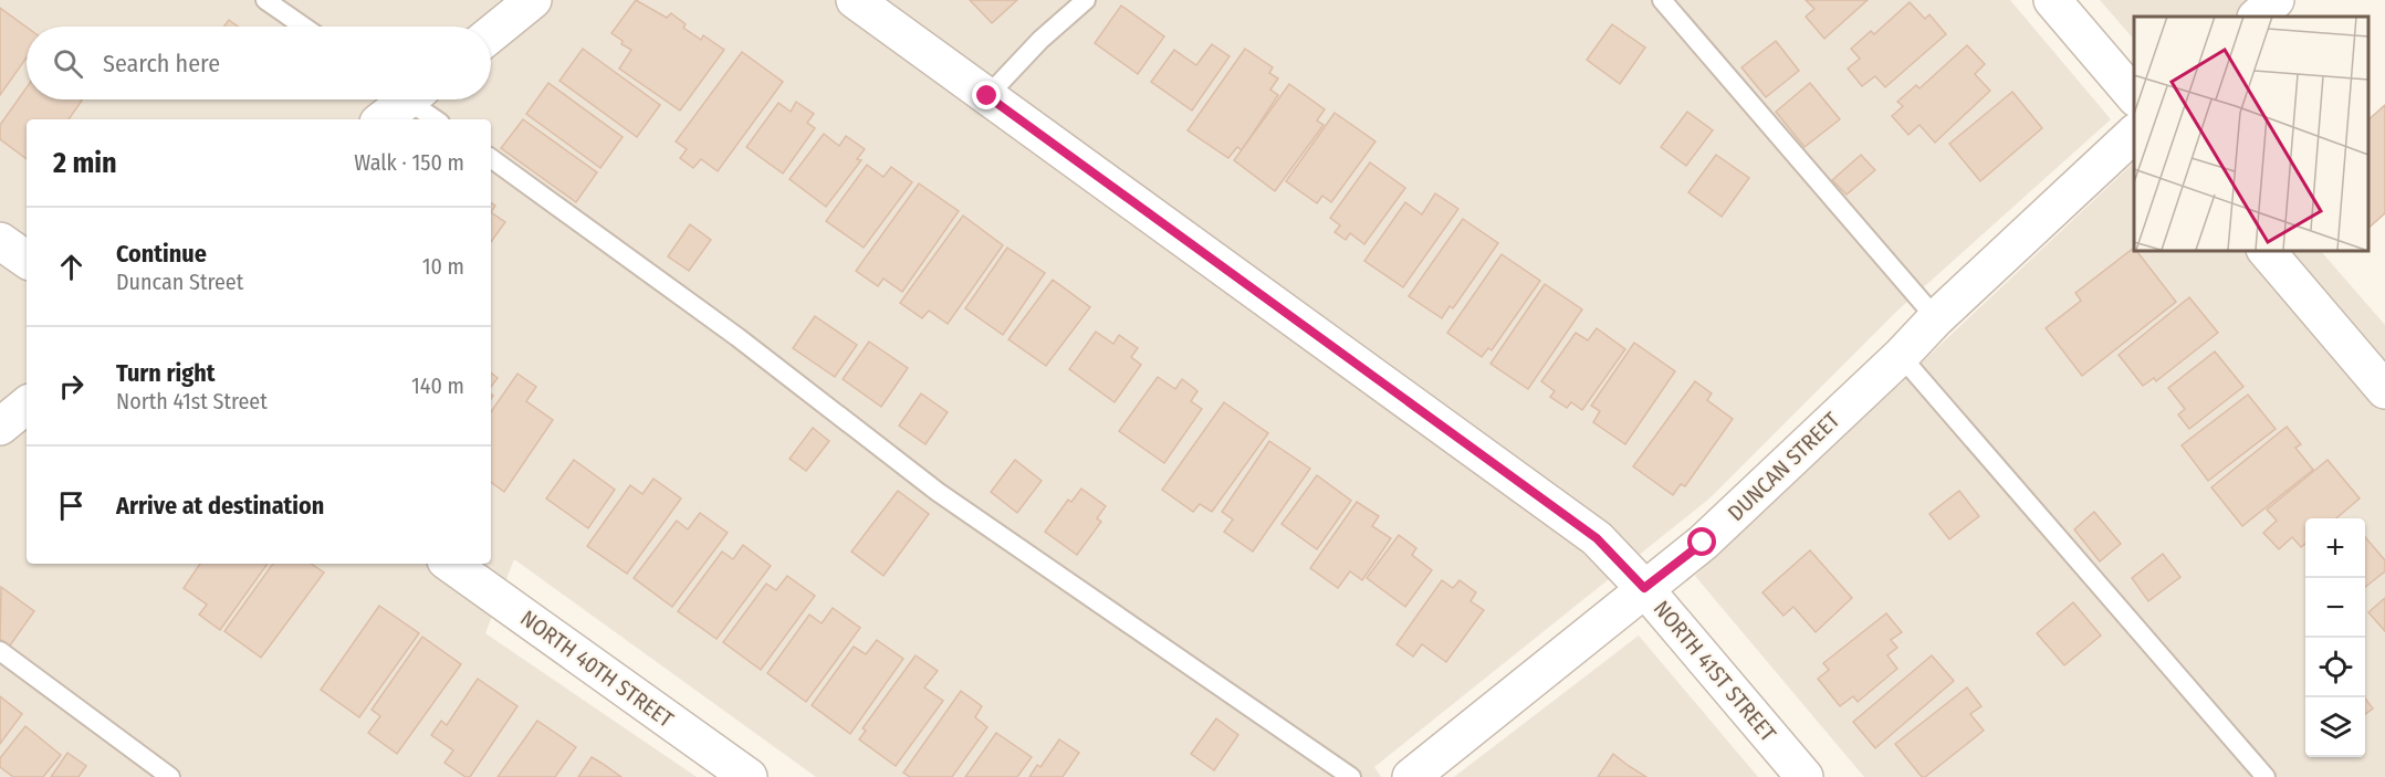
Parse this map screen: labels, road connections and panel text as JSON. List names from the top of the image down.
{
  "streets": {
    "street": ["DUNCAN STREET", "NORTH 40TH STREET", "NORTH 41ST STREET"]
  },
  "crossings": [
    ["DUNCAN STREET", "NORTH 41ST STREET"]
  ],
  "page": {
    "search": "Search here",
    "heading": ["2 min", "Walk · 150 m"],
    "list": [
      ["Continue", "Duncan Street", "10 m"],
      ["Turn right", "North 41st Street", "140 m"],
      "Arrive at destination"
    ],
    "map_buttons": ["+", "−"]
  }
}
